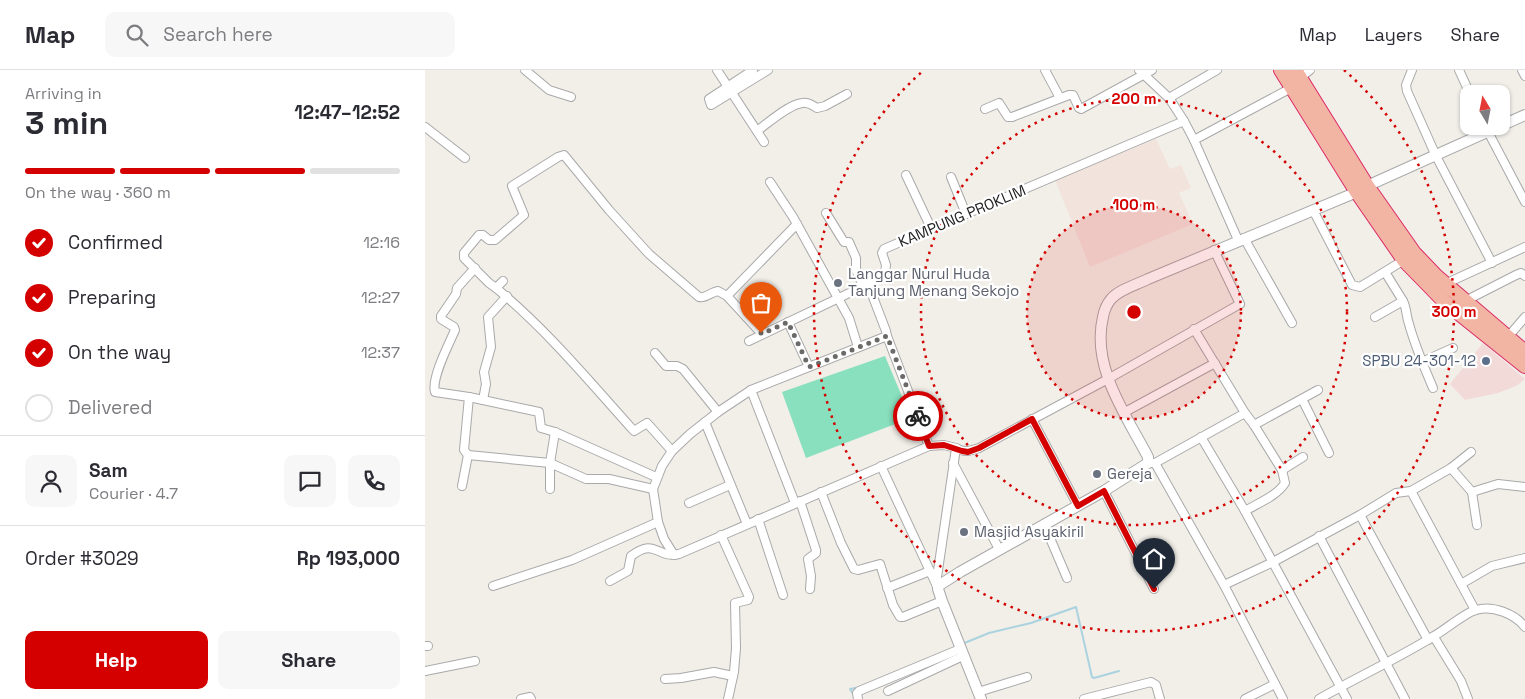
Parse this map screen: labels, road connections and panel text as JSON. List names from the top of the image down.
{
  "streets": {
    "street": ["KAMPUNG PROKLIM"]
  },
  "places": [
    "Langgar Nurul Huda Tanjung Menang Sekojo",
    "SPBU 24-301-12",
    "Gereja",
    "Masjid Asyakiril"
  ],
  "north": "top",
  "page": {
    "header": "Map",
    "search": "Search here",
    "nav": ["Map", "Layers", "Share"],
    "heading": ["3 min", "Arriving in", "12:47–12:52"],
    "panel": [
      "Sam",
      "Courier · 4.7",
      "Order #3029",
      "Rp 193,000"
    ],
    "bar": "On the way · 360 m",
    "list": [
      ["Confirmed", "12:16"],
      ["Preparing", "12:27"],
      ["On the way", "12:37"],
      "Delivered"
    ],
    "buttons": ["Help", "Share"]
  },
  "rings": ["200 m", "100 m", "300 m"]
}
